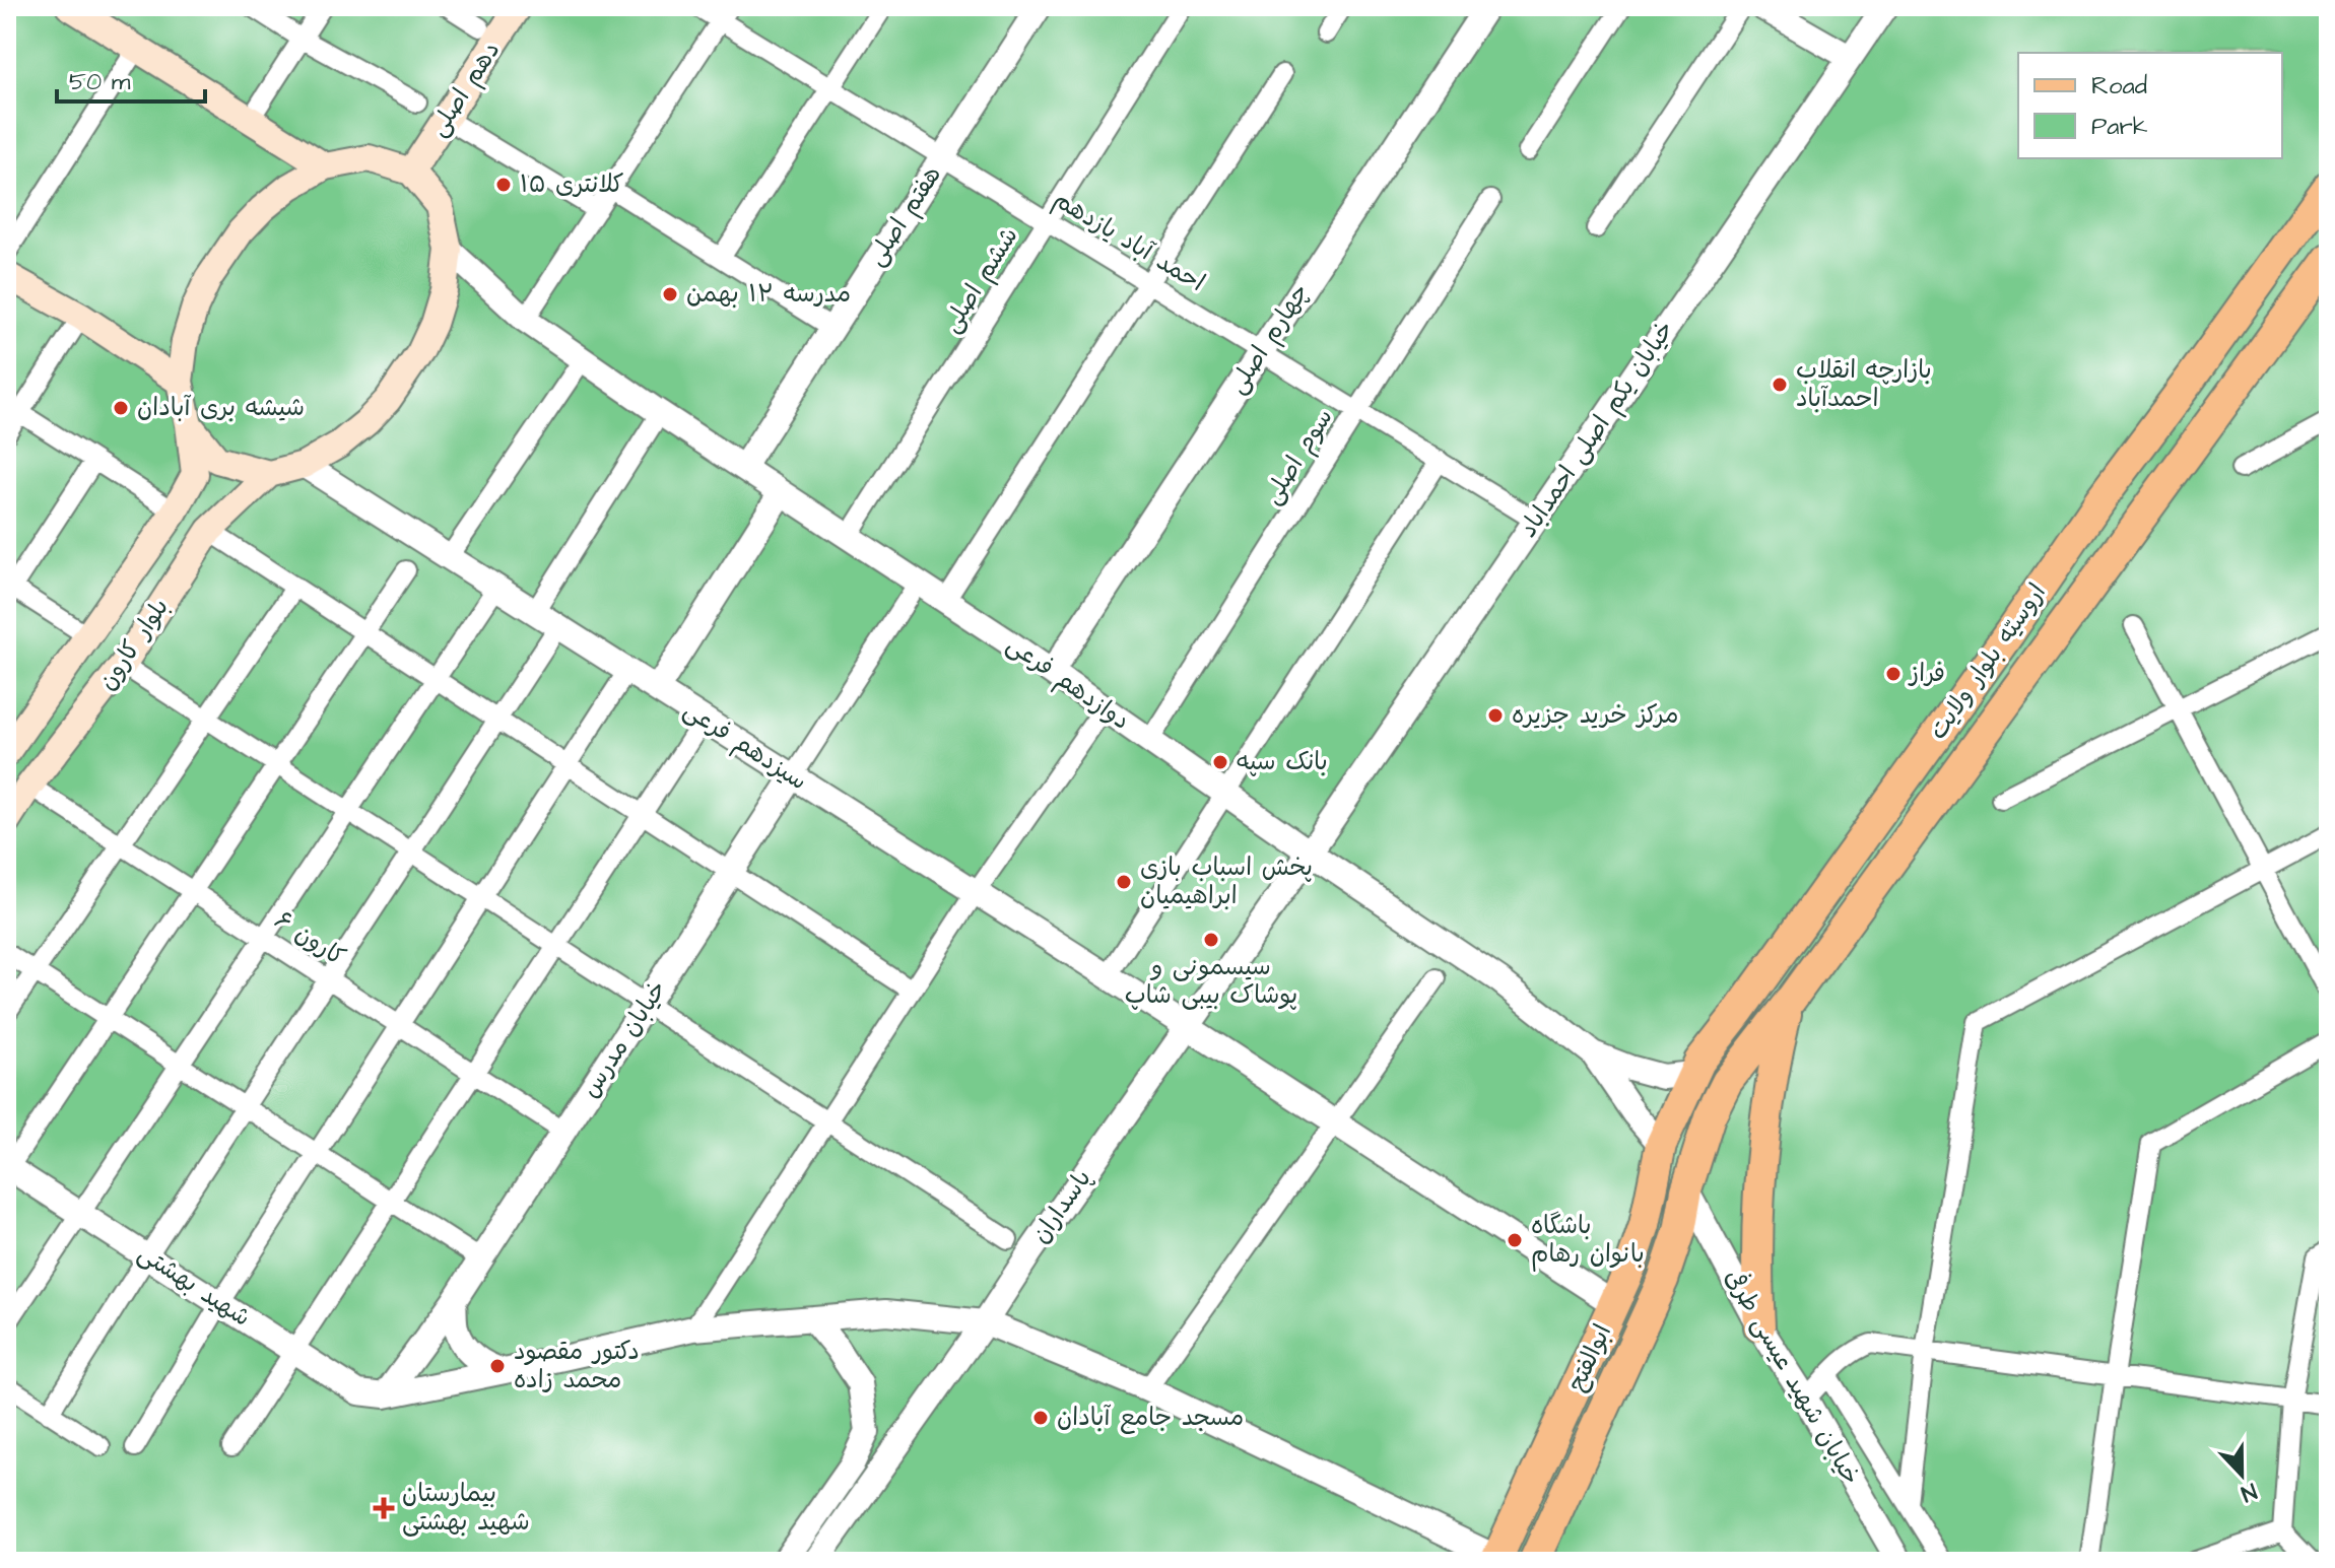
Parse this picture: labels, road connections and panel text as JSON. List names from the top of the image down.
{
  "streets": {
    "main road": [
      "دهم اصلی",
      "بلوار کارون",
      "اروسیّه بلوار ولایت",
      "ابوالفتح"
    ],
    "street": [
      "هفتم اصلی",
      "احمد آباد یازدهم",
      "ششم اصلی",
      "چهارم اصلی",
      "خیابان یکم اصلی احمداباد",
      "سوم اصلی",
      "دوازدهم فرعی",
      "سیزدهم فرعی",
      "کارون ۶",
      "خیابان مدرس",
      "پاسداران",
      "شهید بهشتی",
      "خیابان شهید عیسی طرفی"
    ]
  },
  "crossings": [
    ["دهم اصلی", "بلوار کارون"],
    ["دهم اصلی", "دوازدهم فرعی"],
    ["دهم اصلی", "سیزدهم فرعی"],
    ["هفتم اصلی", "احمد آباد یازدهم"],
    ["هفتم اصلی", "دوازدهم فرعی"],
    ["احمد آباد یازدهم", "ششم اصلی"],
    ["احمد آباد یازدهم", "چهارم اصلی"],
    ["احمد آباد یازدهم", "خیابان یکم اصلی احمداباد"],
    ["احمد آباد یازدهم", "سوم اصلی"],
    ["ششم اصلی", "دوازدهم فرعی"],
    ["چهارم اصلی", "دوازدهم فرعی"],
    ["خیابان یکم اصلی احمداباد", "دوازدهم فرعی"],
    ["خیابان یکم اصلی احمداباد", "پاسداران"],
    ["سوم اصلی", "دوازدهم فرعی"],
    ["بلوار کارون", "دوازدهم فرعی"],
    ["بلوار کارون", "سیزدهم فرعی"],
    ["بلوار کارون", "کارون ۶"],
    ["اروسیّه بلوار ولایت", "دوازدهم فرعی"],
    ["اروسیّه بلوار ولایت", "ابوالفتح"],
    ["اروسیّه بلوار ولایت", "خیابان شهید عیسی طرفی"],
    ["دوازدهم فرعی", "سیزدهم فرعی"],
    ["دوازدهم فرعی", "پاسداران"],
    ["دوازدهم فرعی", "ابوالفتح"],
    ["سیزدهم فرعی", "خیابان مدرس"],
    ["سیزدهم فرعی", "پاسداران"],
    ["سیزدهم فرعی", "ابوالفتح"],
    ["کارون ۶", "خیابان مدرس"],
    ["خیابان مدرس", "شهید بهشتی"],
    ["ابوالفتح", "خیابان شهید عیسی طرفی"]
  ],
  "places": {
    "other": [
      "کلانتری ۱۵",
      "مدرسه ۱۲ بهمن",
      "بازارچه انقلاب احمدآباد",
      "شیشه بری آبادان",
      "فراز",
      "مرکز خرید جزیره",
      "بانک سپه",
      "پخش اسباب بازی ابراهیمیان",
      "سیسمونی و پوشاک بیبی شاپ",
      "باشگاه بانوان رهام",
      "دكتور مقصود محمد زاده",
      "مسجد جامع آبادان"
    ],
    "health": ["بیمارستان شهید بهشتی"]
  },
  "legend": ["Road", "Park"],
  "scale_bar": "50 m",
  "north": "bottom"
}
